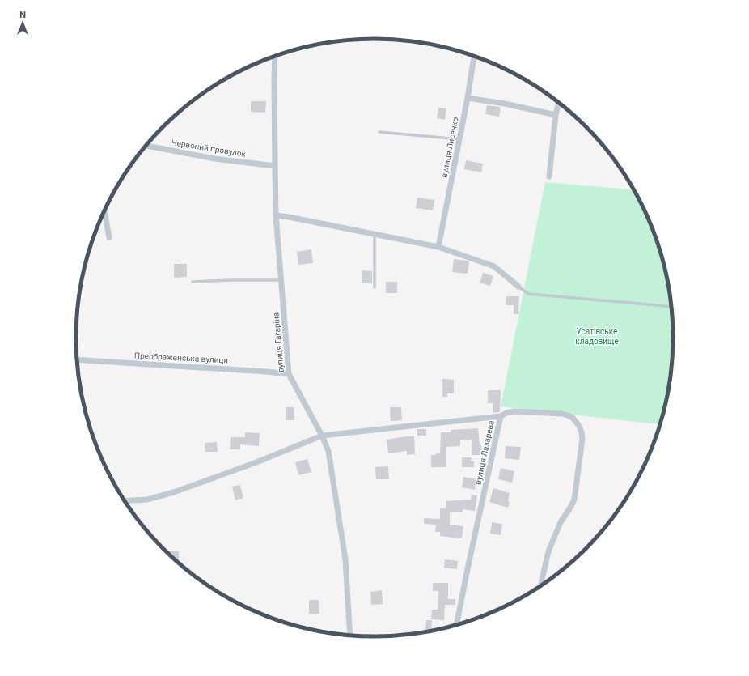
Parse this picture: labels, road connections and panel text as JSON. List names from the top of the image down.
{
  "streets": {
    "street": [
      "вулиця Лисенко",
      "Червоний провулок",
      "вулиця Гагаріна",
      "Преображенська вулиця",
      "вулиця Лазарева"
    ]
  },
  "crossings": [
    ["Червоний провулок", "вулиця Гагаріна"],
    ["вулиця Гагаріна", "Преображенська вулиця"],
    ["вулиця Гагаріна", "вулиця Лазарева"]
  ],
  "parks": ["Усатівське кладовище"],
  "north": "top"
}
